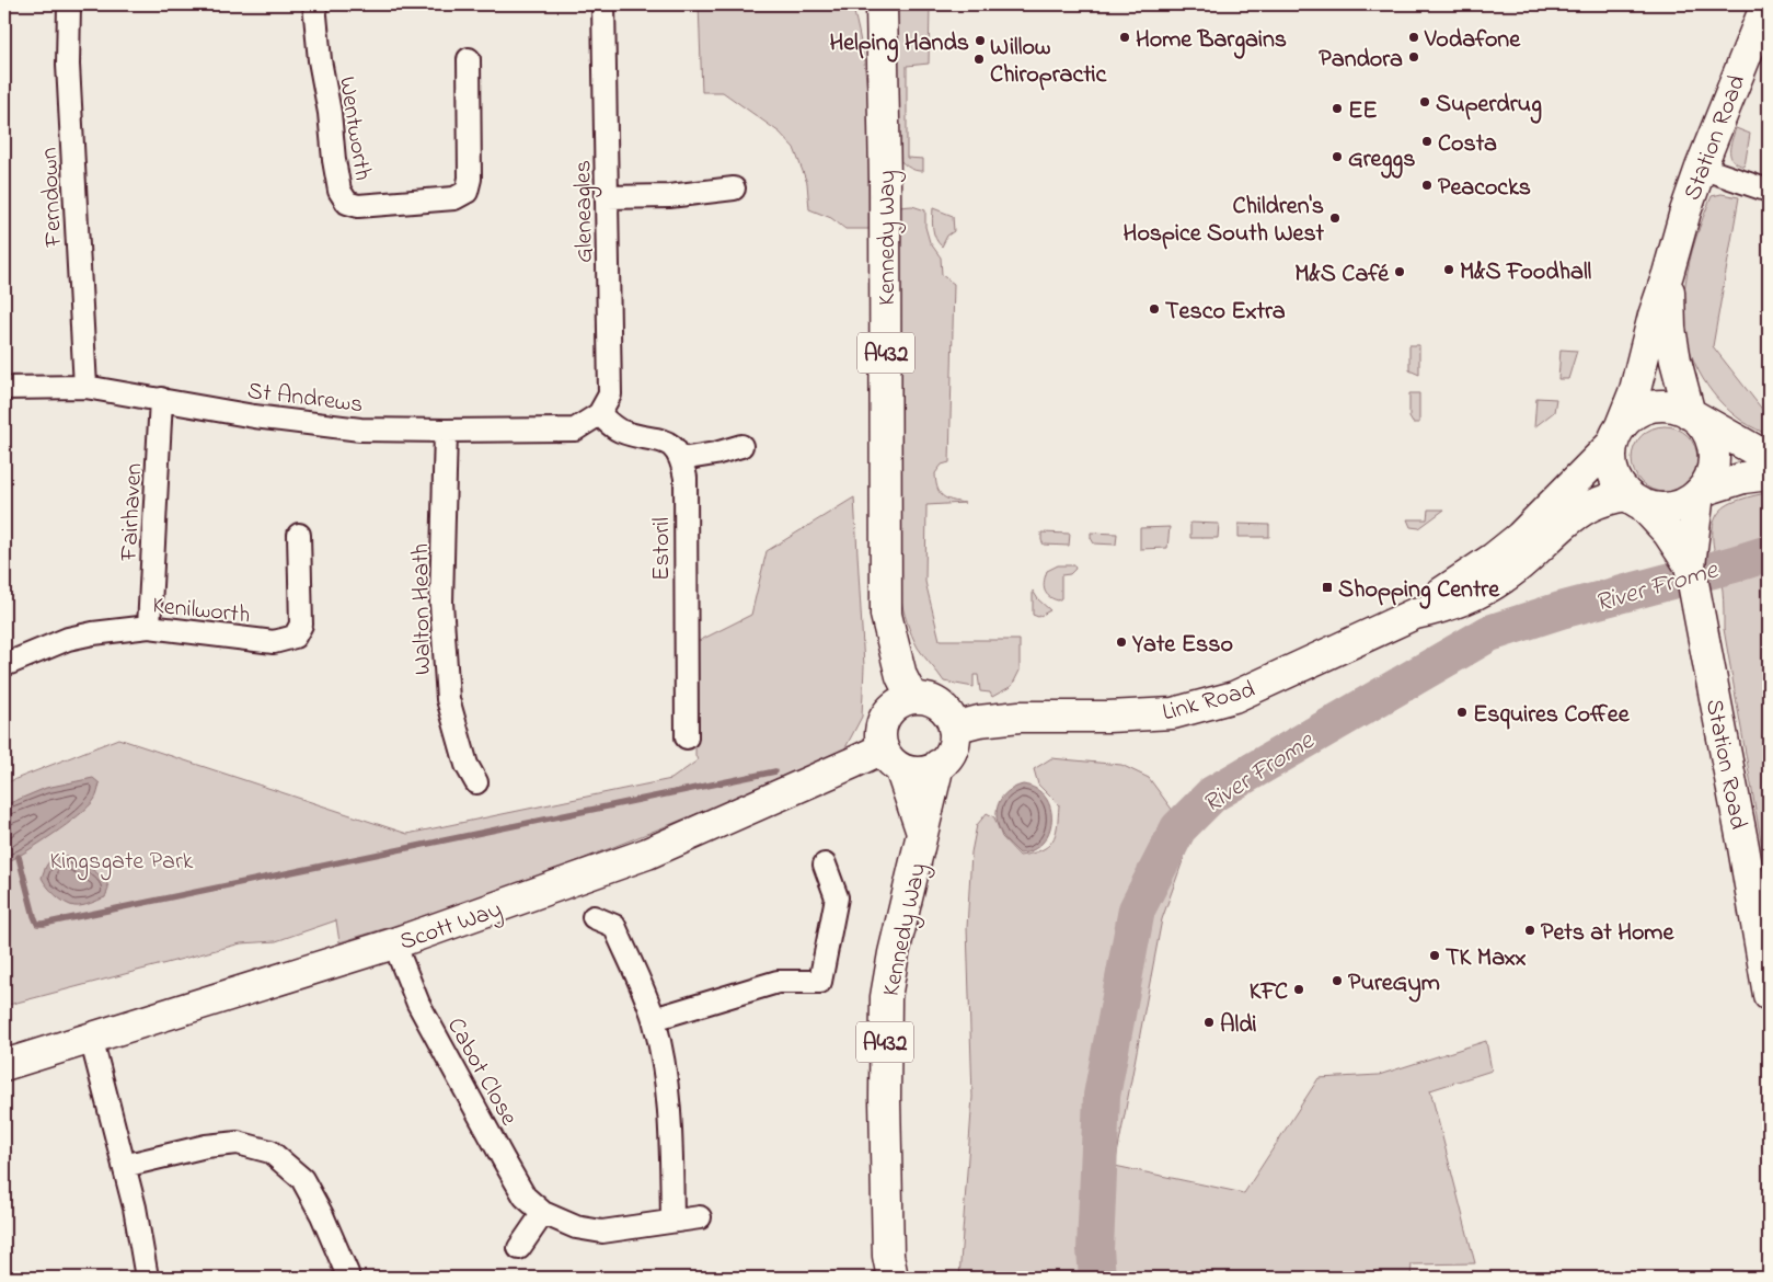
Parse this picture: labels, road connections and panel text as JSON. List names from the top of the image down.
{
  "streets": {
    "main road": [
      "Station Road",
      "Kennedy Way",
      "A432",
      "Link Road",
      "Scott Way"
    ],
    "street": [
      "Wentworth",
      "Ferndown",
      "Gleneagles",
      "St Andrews",
      "Fairhaven",
      "Estoril",
      "Kenilworth",
      "Walton Heath",
      "Cabot Close"
    ]
  },
  "crossings": [
    ["Station Road", "Link Road"],
    ["Ferndown", "St Andrews"],
    ["Gleneagles", "St Andrews"],
    ["Kennedy Way", "A432"],
    ["Kennedy Way", "Link Road"],
    ["Kennedy Way", "Scott Way"],
    ["A432", "Link Road"],
    ["A432", "Scott Way"],
    ["St Andrews", "Fairhaven"],
    ["St Andrews", "Walton Heath"],
    ["Fairhaven", "Kenilworth"],
    ["Link Road", "Scott Way"],
    ["Scott Way", "Cabot Close"]
  ],
  "water": ["River Frome"],
  "parks": ["Kingsgate Park"],
  "places": {
    "other": [
      "Home Bargains",
      "Vodafone",
      "Helping Hands",
      "Pandora",
      "Willow Chiropractic",
      "Superdrug",
      "EE",
      "Costa",
      "Greggs",
      "Peacocks",
      "Children's Hospice South West",
      "M&S Foodhall",
      "M&S Café",
      "Tesco Extra",
      "Yate Esso",
      "Esquires Coffee",
      "Pets at Home",
      "TK Maxx",
      "PureGym",
      "KFC",
      "Aldi"
    ],
    "transit": ["Shopping Centre"]
  }
}
